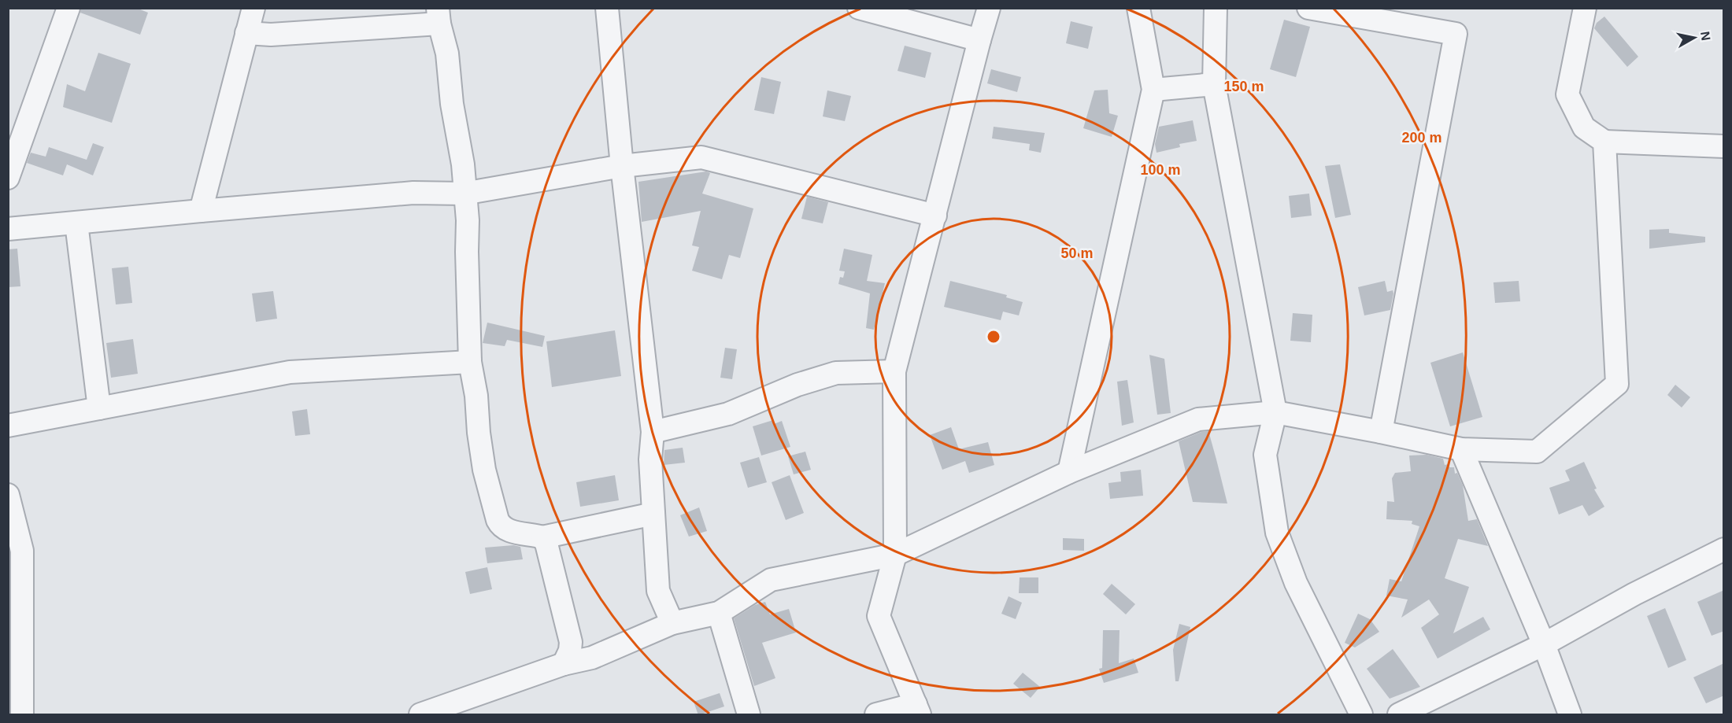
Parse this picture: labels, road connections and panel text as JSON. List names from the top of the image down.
{
  "north": "right",
  "rings": [
    "150 m",
    "200 m",
    "100 m",
    "50 m"
  ]
}
